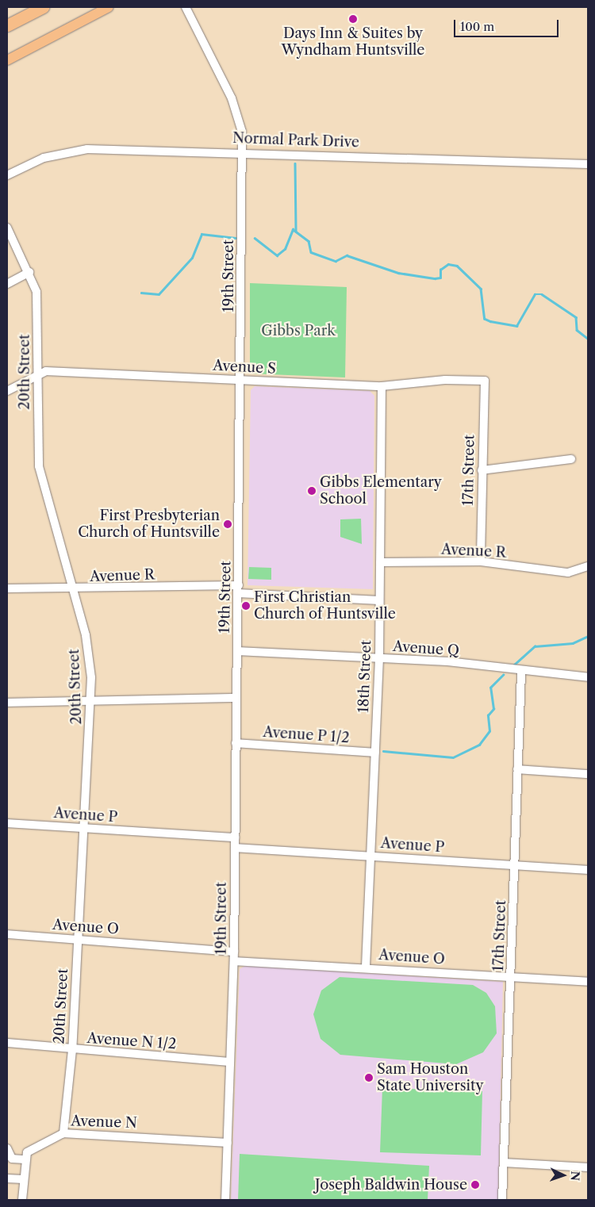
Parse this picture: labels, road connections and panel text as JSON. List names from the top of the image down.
{
  "streets": {
    "street": [
      "Normal Park Drive",
      "19th Street",
      "Avenue S",
      "20th Street",
      "17th Street",
      "Avenue R",
      "Avenue Q",
      "18th Street",
      "Avenue P 1/2",
      "Avenue P",
      "Avenue O",
      "Avenue N 1/2",
      "Avenue N"
    ]
  },
  "crossings": [
    ["Normal Park Drive", "19th Street"],
    ["19th Street", "Avenue S"],
    ["19th Street", "Avenue R"],
    ["19th Street", "Avenue Q"],
    ["19th Street", "Avenue P 1/2"],
    ["19th Street", "Avenue P"],
    ["19th Street", "Avenue O"],
    ["19th Street", "Avenue N 1/2"],
    ["19th Street", "Avenue N"],
    ["Avenue S", "20th Street"],
    ["Avenue S", "17th Street"],
    ["Avenue S", "18th Street"],
    ["20th Street", "Avenue R"],
    ["20th Street", "Avenue P"],
    ["20th Street", "Avenue O"],
    ["20th Street", "Avenue N 1/2"],
    ["20th Street", "Avenue N"],
    ["17th Street", "Avenue R"],
    ["17th Street", "Avenue Q"],
    ["17th Street", "Avenue P"],
    ["17th Street", "Avenue O"],
    ["Avenue R", "18th Street"],
    ["Avenue Q", "18th Street"],
    ["18th Street", "Avenue P 1/2"],
    ["18th Street", "Avenue P"],
    ["18th Street", "Avenue O"]
  ],
  "parks": ["Gibbs Park"],
  "places": [
    "Days Inn & Suites by Wyndham Huntsville",
    "Gibbs Elementary School",
    "First Presbyterian Church of Huntsville",
    "First Christian Church of Huntsville",
    "Sam Houston State University",
    "Joseph Baldwin House"
  ],
  "scale_bar": "100 m",
  "north": "right"
}
